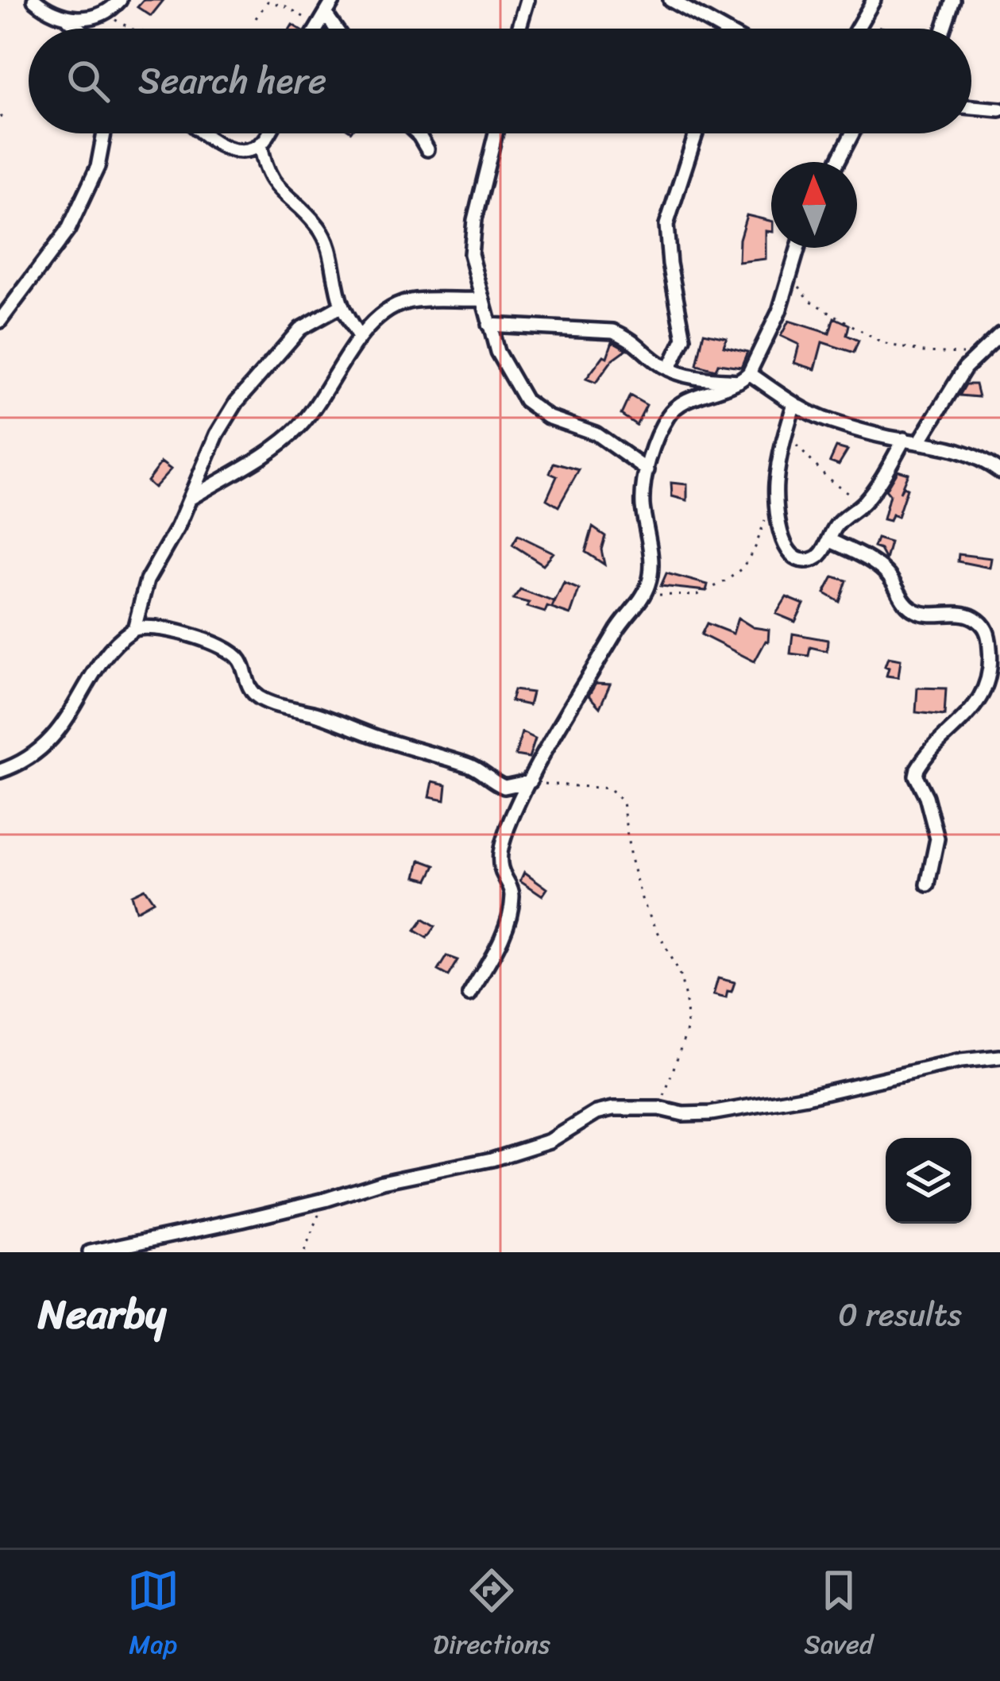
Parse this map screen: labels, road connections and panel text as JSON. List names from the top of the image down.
{
  "north": "top",
  "page": {
    "search": "Search here",
    "heading": ["Nearby", "0 results"],
    "nav": ["Map", "Directions", "Saved"]
  }
}
